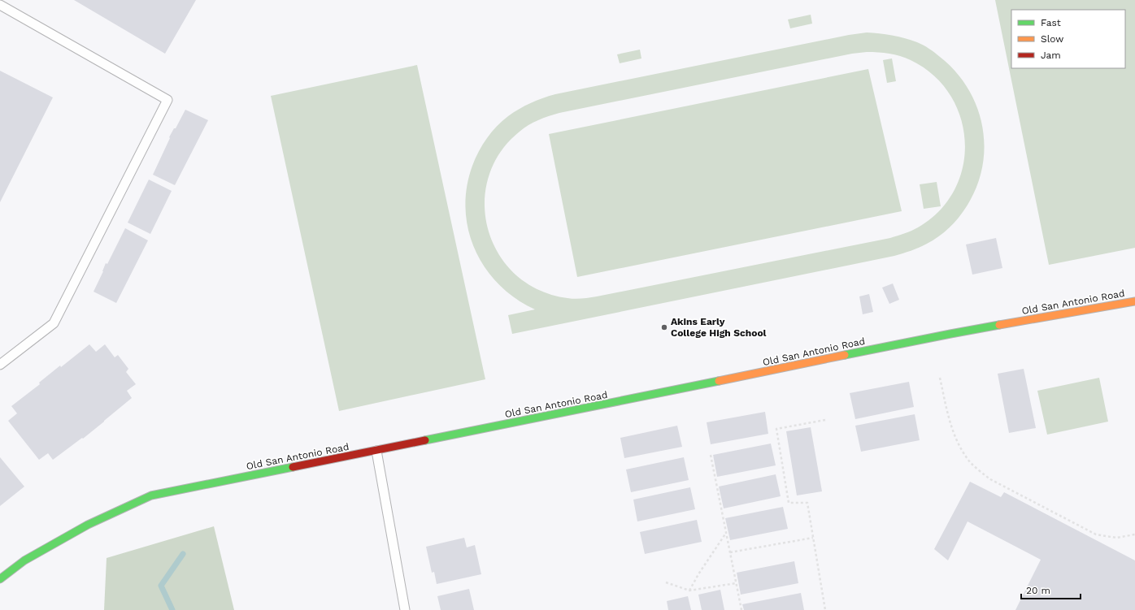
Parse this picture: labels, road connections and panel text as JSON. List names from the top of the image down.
{
  "streets": {
    "street": ["Old San Antonio Road"]
  },
  "places": ["Akins Early College High School"],
  "legend": ["Fast", "Slow", "Jam"],
  "scale_bar": "20 m"
}
